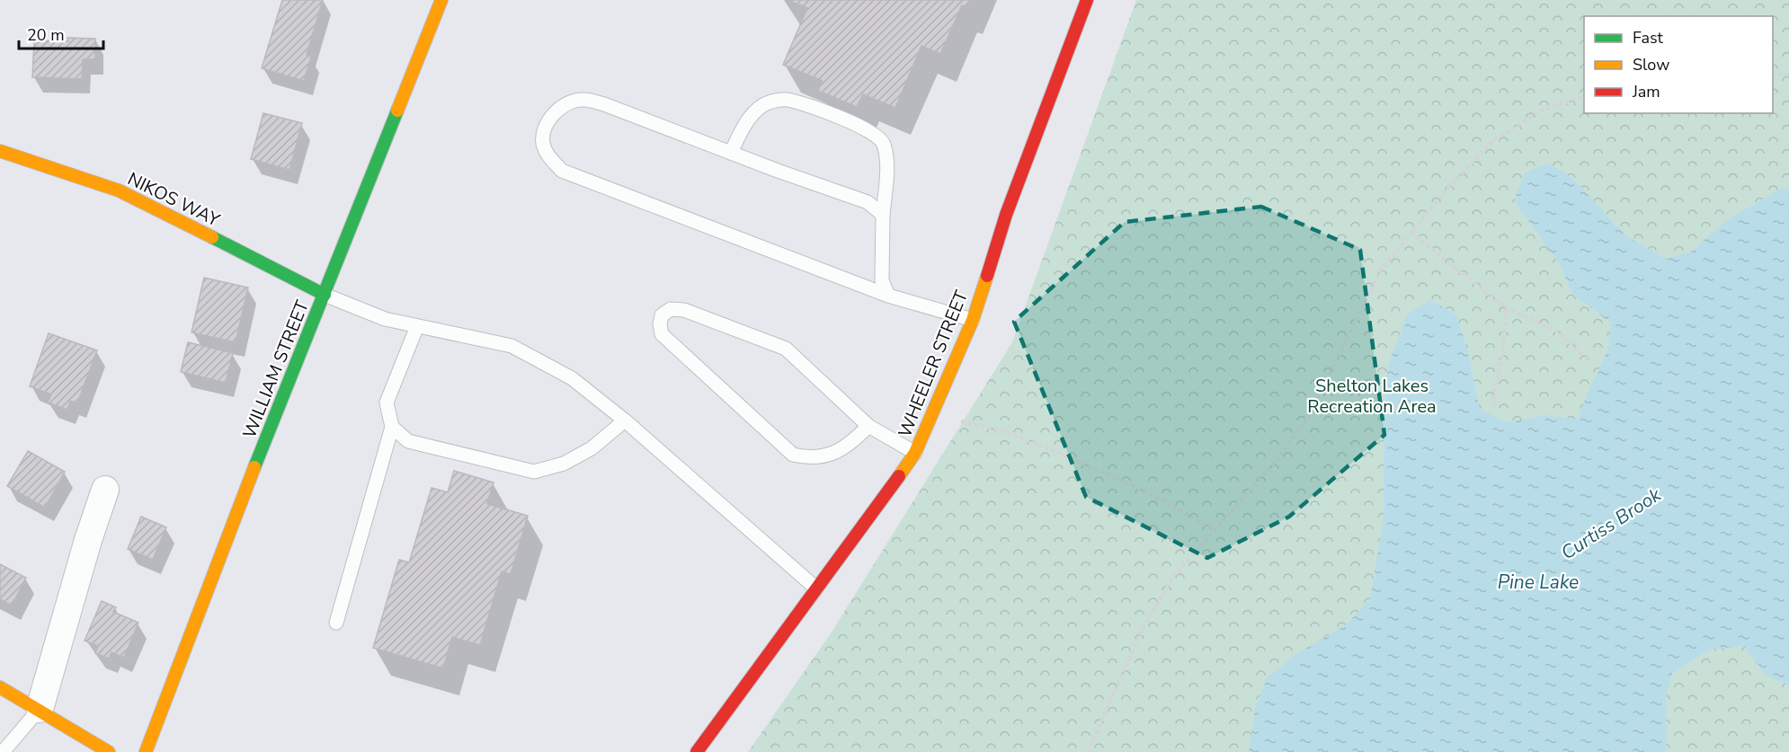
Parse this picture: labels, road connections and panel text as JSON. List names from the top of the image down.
{
  "streets": {
    "street": ["NIKOS WAY", "WHEELER STREET", "WILLIAM STREET"]
  },
  "crossings": [
    ["NIKOS WAY", "WILLIAM STREET"]
  ],
  "water": ["Curtiss Brook", "Pine Lake"],
  "parks": ["Shelton Lakes Recreation Area"],
  "legend": ["Fast", "Slow", "Jam"],
  "scale_bar": "20 m"
}
